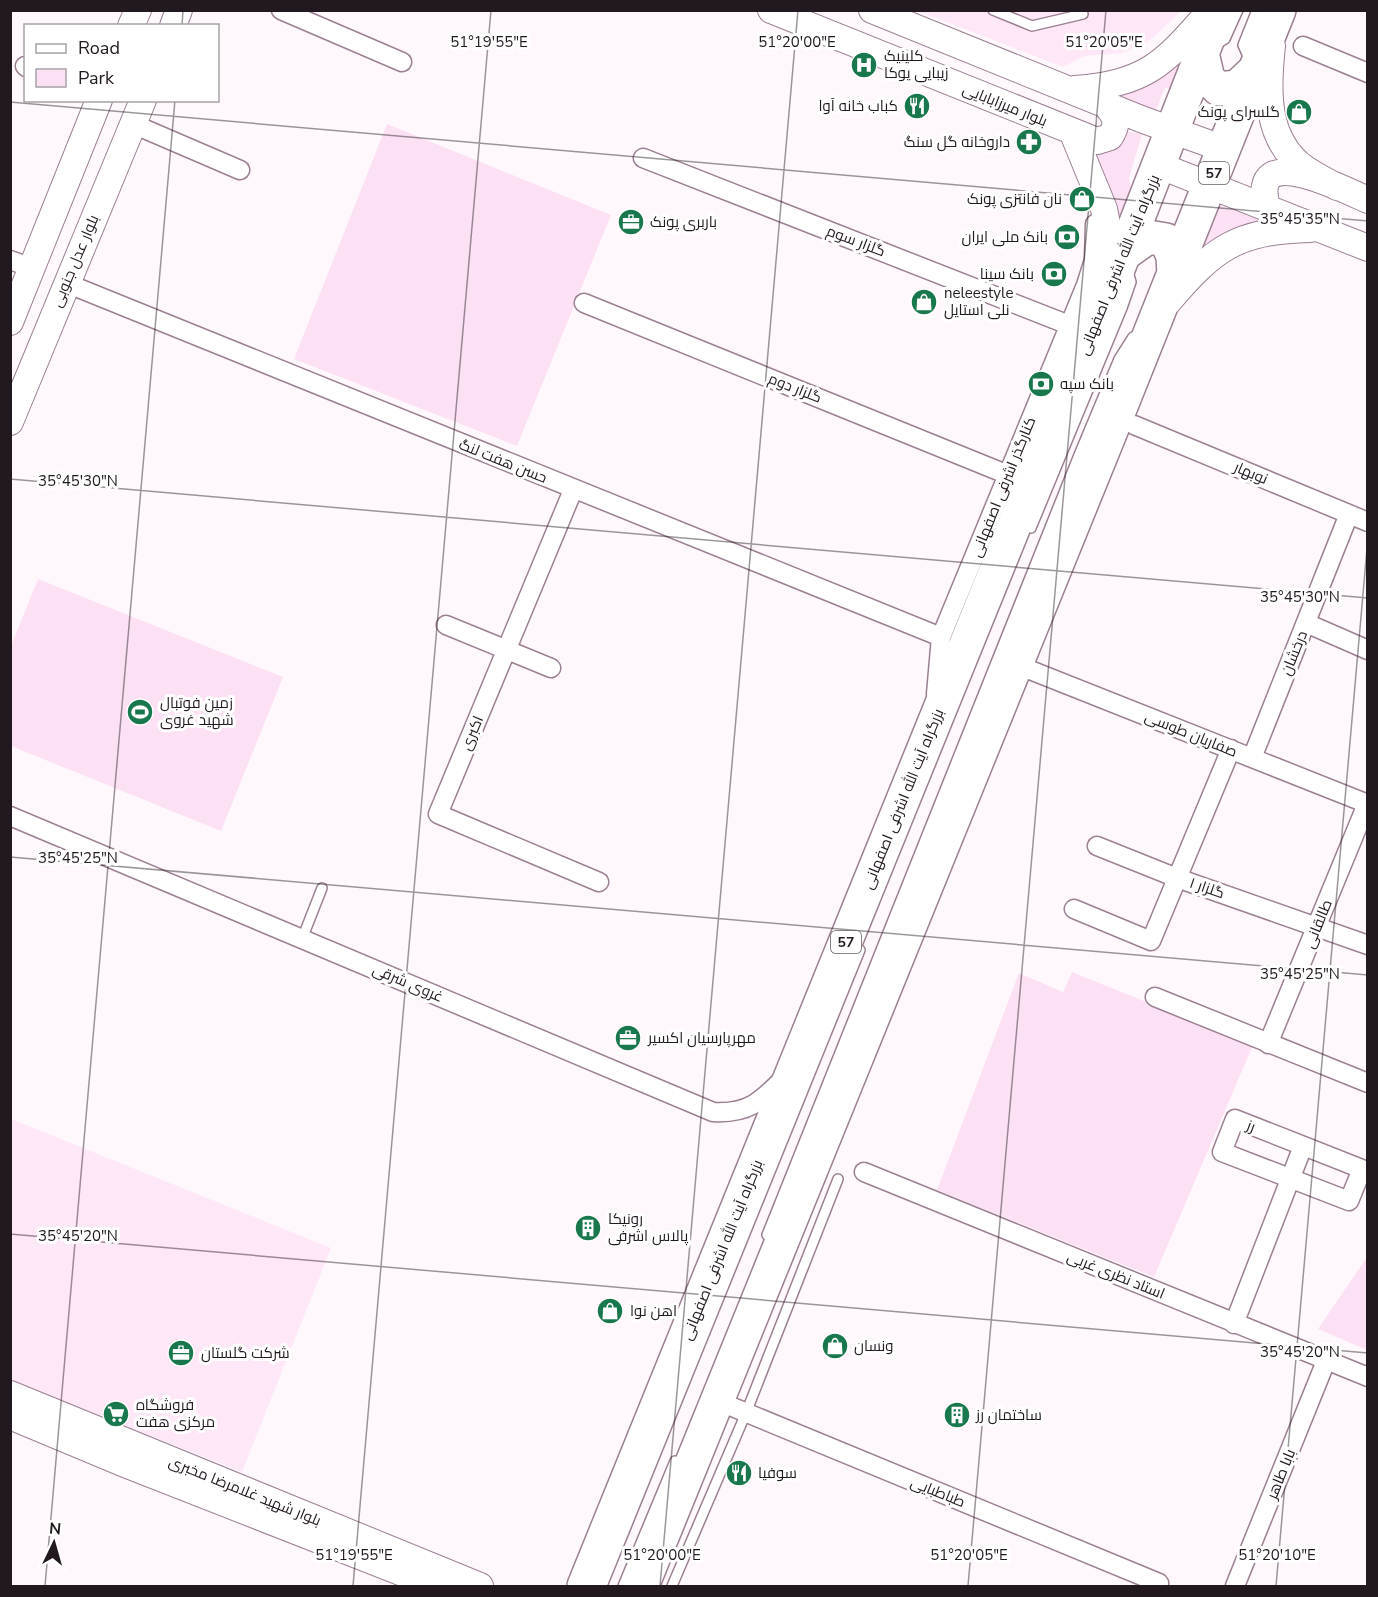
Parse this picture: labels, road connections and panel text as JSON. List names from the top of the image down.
{
  "streets": {
    "highway": ["57", "بزرگراه آیت الله اشرفی اصفهانی"],
    "main road": ["بلوار میرزابابایی", "بلوار عدل جنوبی", "بلوار شهید غلامرضا مخبری"],
    "street": [
      "گلزار سوم",
      "گلزار دوم",
      "حسن هفت لنگ",
      "نوبهار",
      "کنارگذر اشرفی اصفهانی",
      "درخشان",
      "اکبری",
      "صفاریان طوسی",
      "گلزار ۱",
      "طالقانی",
      "غروی شرقی",
      "رز",
      "استاد نظری غربی",
      "بابا طاهر",
      "طباطبایی"
    ]
  },
  "crossings": [
    ["57", "صفاریان طوسی"],
    ["57", "طباطبایی"],
    ["گلزار سوم", "کنارگذر اشرفی اصفهانی"],
    ["بلوار عدل جنوبی", "حسن هفت لنگ"],
    ["بزرگراه آیت الله اشرفی اصفهانی", "کنارگذر اشرفی اصفهانی"],
    ["بزرگراه آیت الله اشرفی اصفهانی", "غروی شرقی"],
    ["گلزار دوم", "کنارگذر اشرفی اصفهانی"],
    ["حسن هفت لنگ", "کنارگذر اشرفی اصفهانی"],
    ["حسن هفت لنگ", "اکبری"],
    ["نوبهار", "درخشان"],
    ["درخشان", "صفاریان طوسی"],
    ["صفاریان طوسی", "طالقانی"],
    ["گلزار ۱", "طالقانی"],
    ["استاد نظری غربی", "بابا طاهر"]
  ],
  "places": {
    "hospital": ["کلینیک زیبایی یوکا"],
    "restaurant": ["کباب خانه آوا", "سوفیا"],
    "shop": [
      "گلسرای پونک",
      "نان فانتزی پونک",
      "neleestyle نلی استایل",
      "اهن نوا",
      "ونسان"
    ],
    "pharmacy": ["داروخانه گل سنگ"],
    "office": ["باربری پونک", "مهرپارسیان اکسیر", "شرکت گلستان"],
    "bank": ["بانک ملی ایران", "بانک سینا", "بانک سپه"],
    "sports": ["زمین فوتبال شهید غروی"],
    "building": ["رونیکا پالاس اشرفی", "ساختمان رز"],
    "supermarket": ["فروشگاه مرکزی هفت"]
  },
  "legend": ["Road", "Park"],
  "north": "top",
  "coordinates": [
    "51°19'55\"E",
    "51°20'00\"E",
    "51°20'05\"E",
    "35°45'35\"N",
    "35°45'30\"N",
    "35°45'25\"N",
    "35°45'20\"N",
    "51°20'10\"E"
  ]
}
